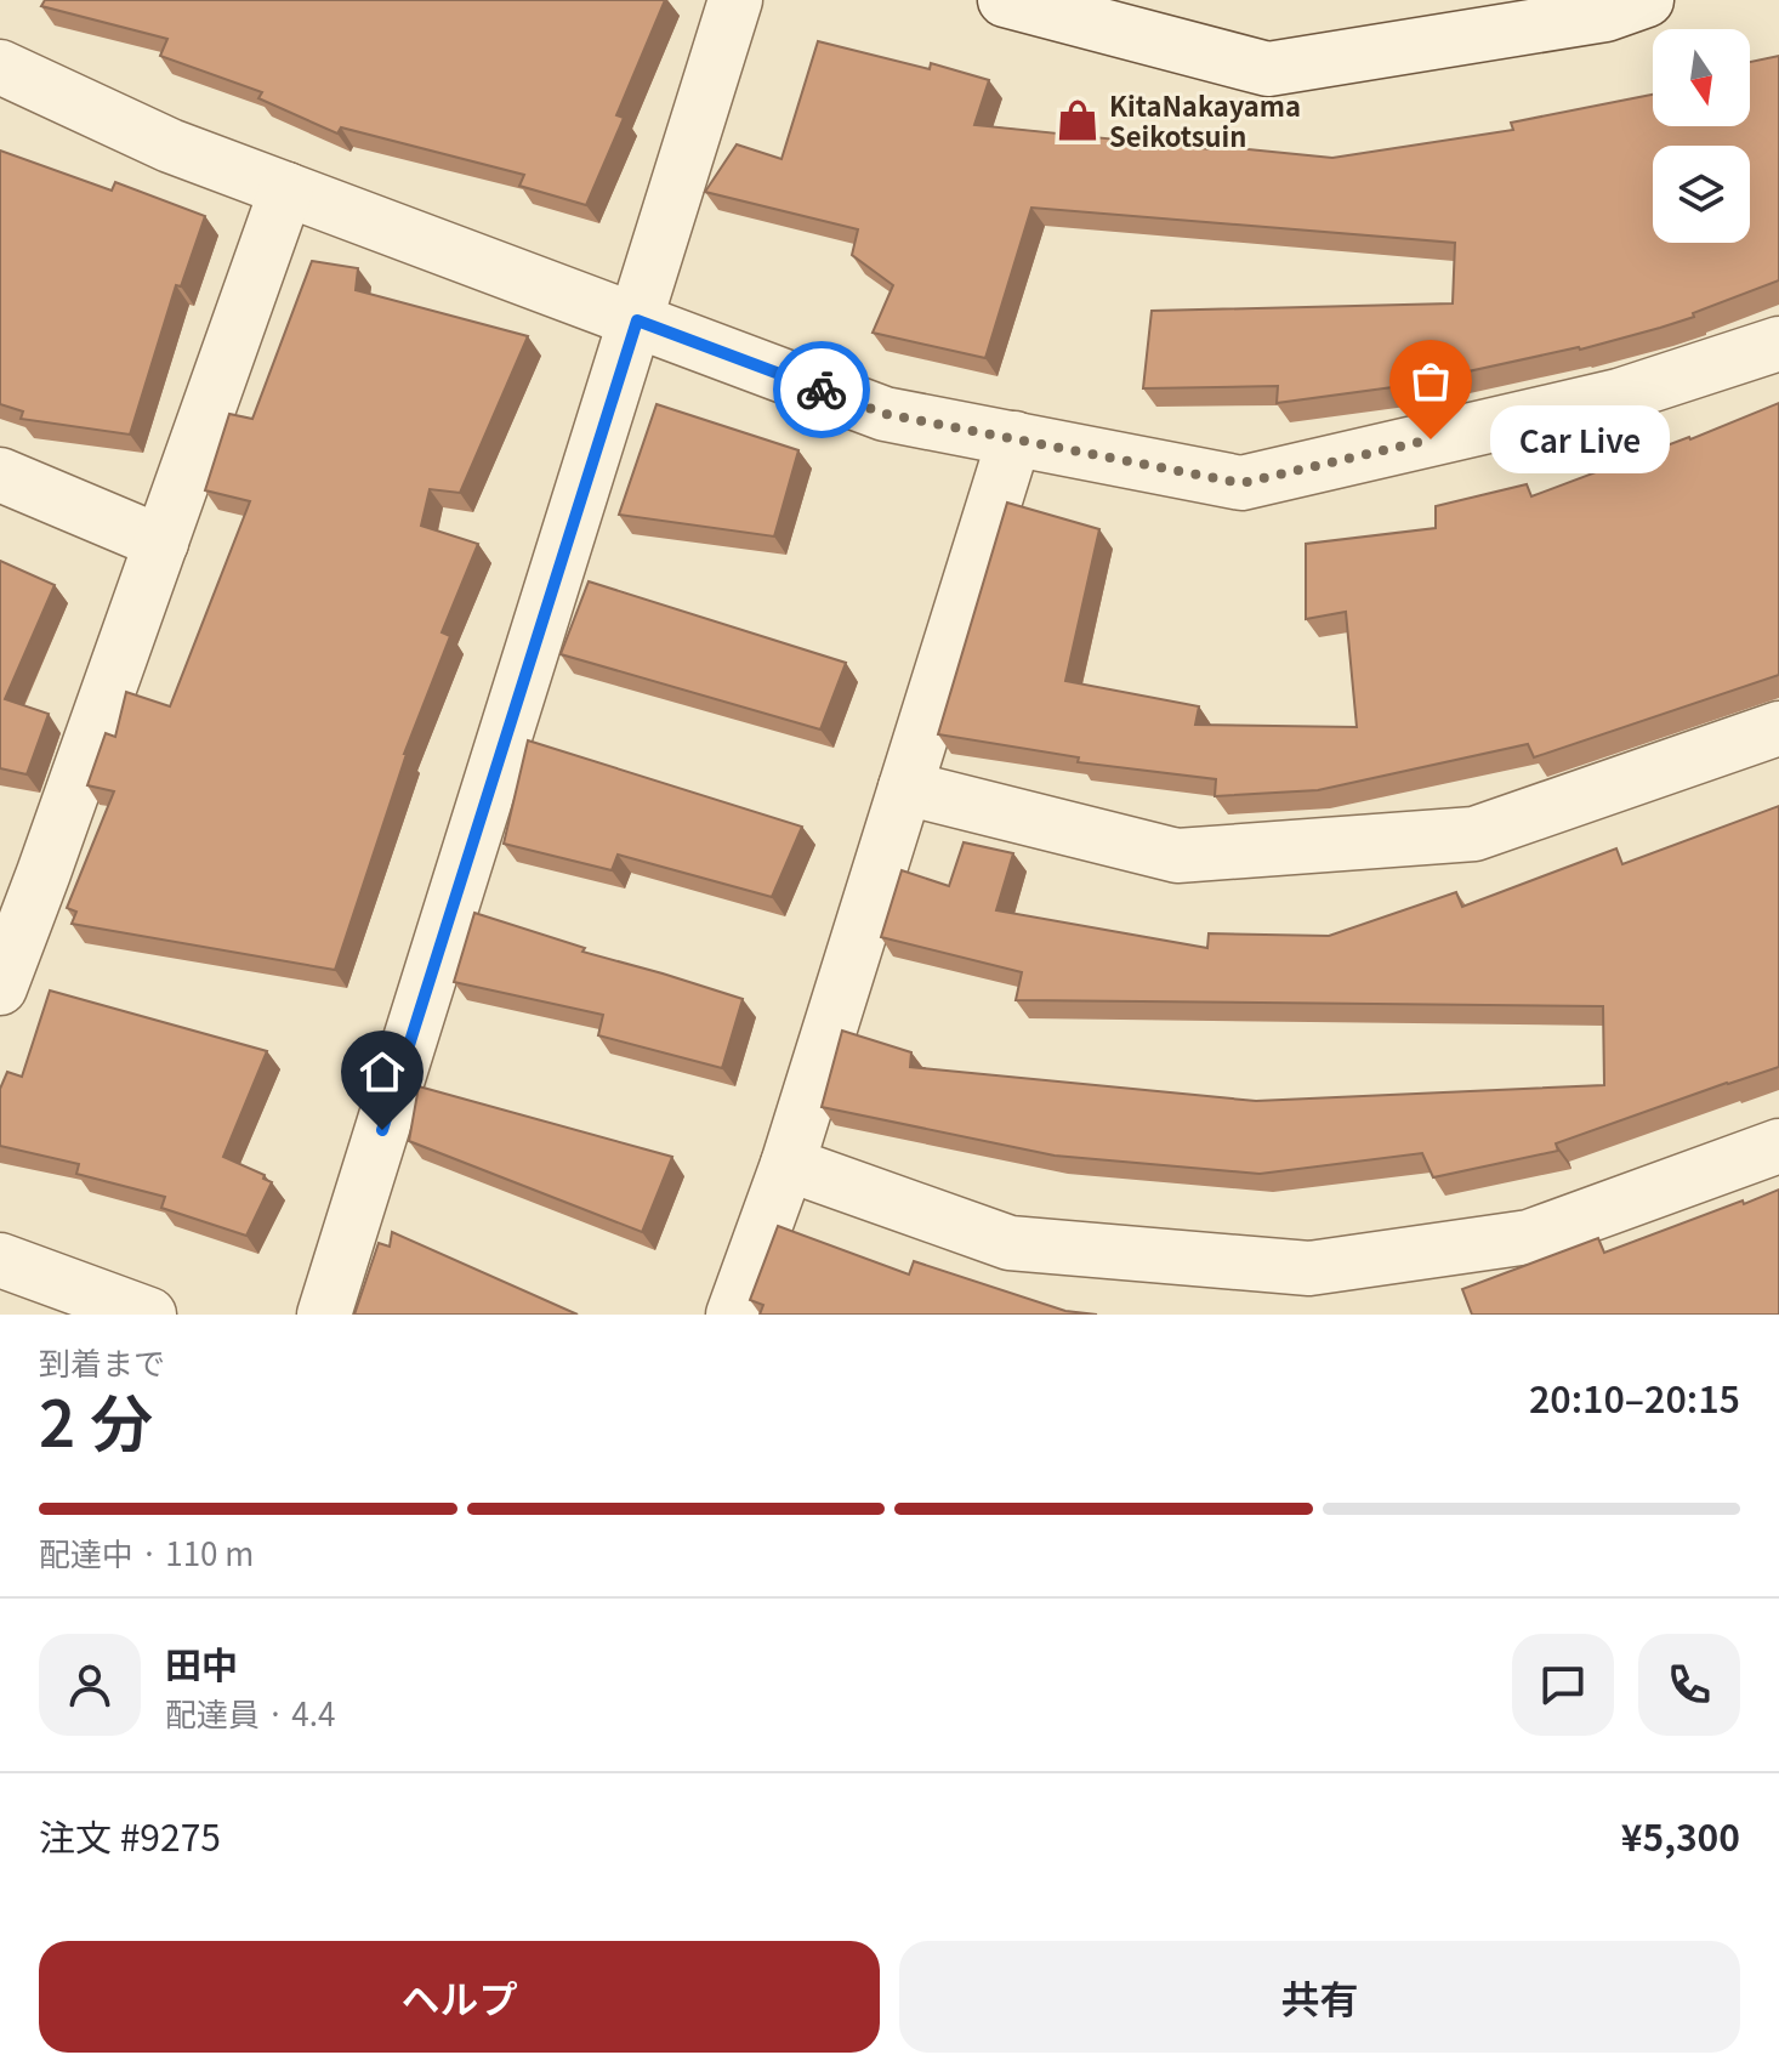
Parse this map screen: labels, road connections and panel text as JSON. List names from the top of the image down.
{
  "places": {
    "shop": ["KitaNakayama Seikotsuin"],
    "other": ["Car Live"]
  },
  "north": "bottom",
  "page": {
    "bubble": "Car Live",
    "heading": ["2 分", "到着まで", "20:10–20:15"],
    "panel": [
      "田中",
      "配達員 · 4.4",
      "注文 #9275",
      "¥5,300"
    ],
    "bar": "配達中 · 110 m",
    "buttons": ["ヘルプ", "共有"]
  }
}
